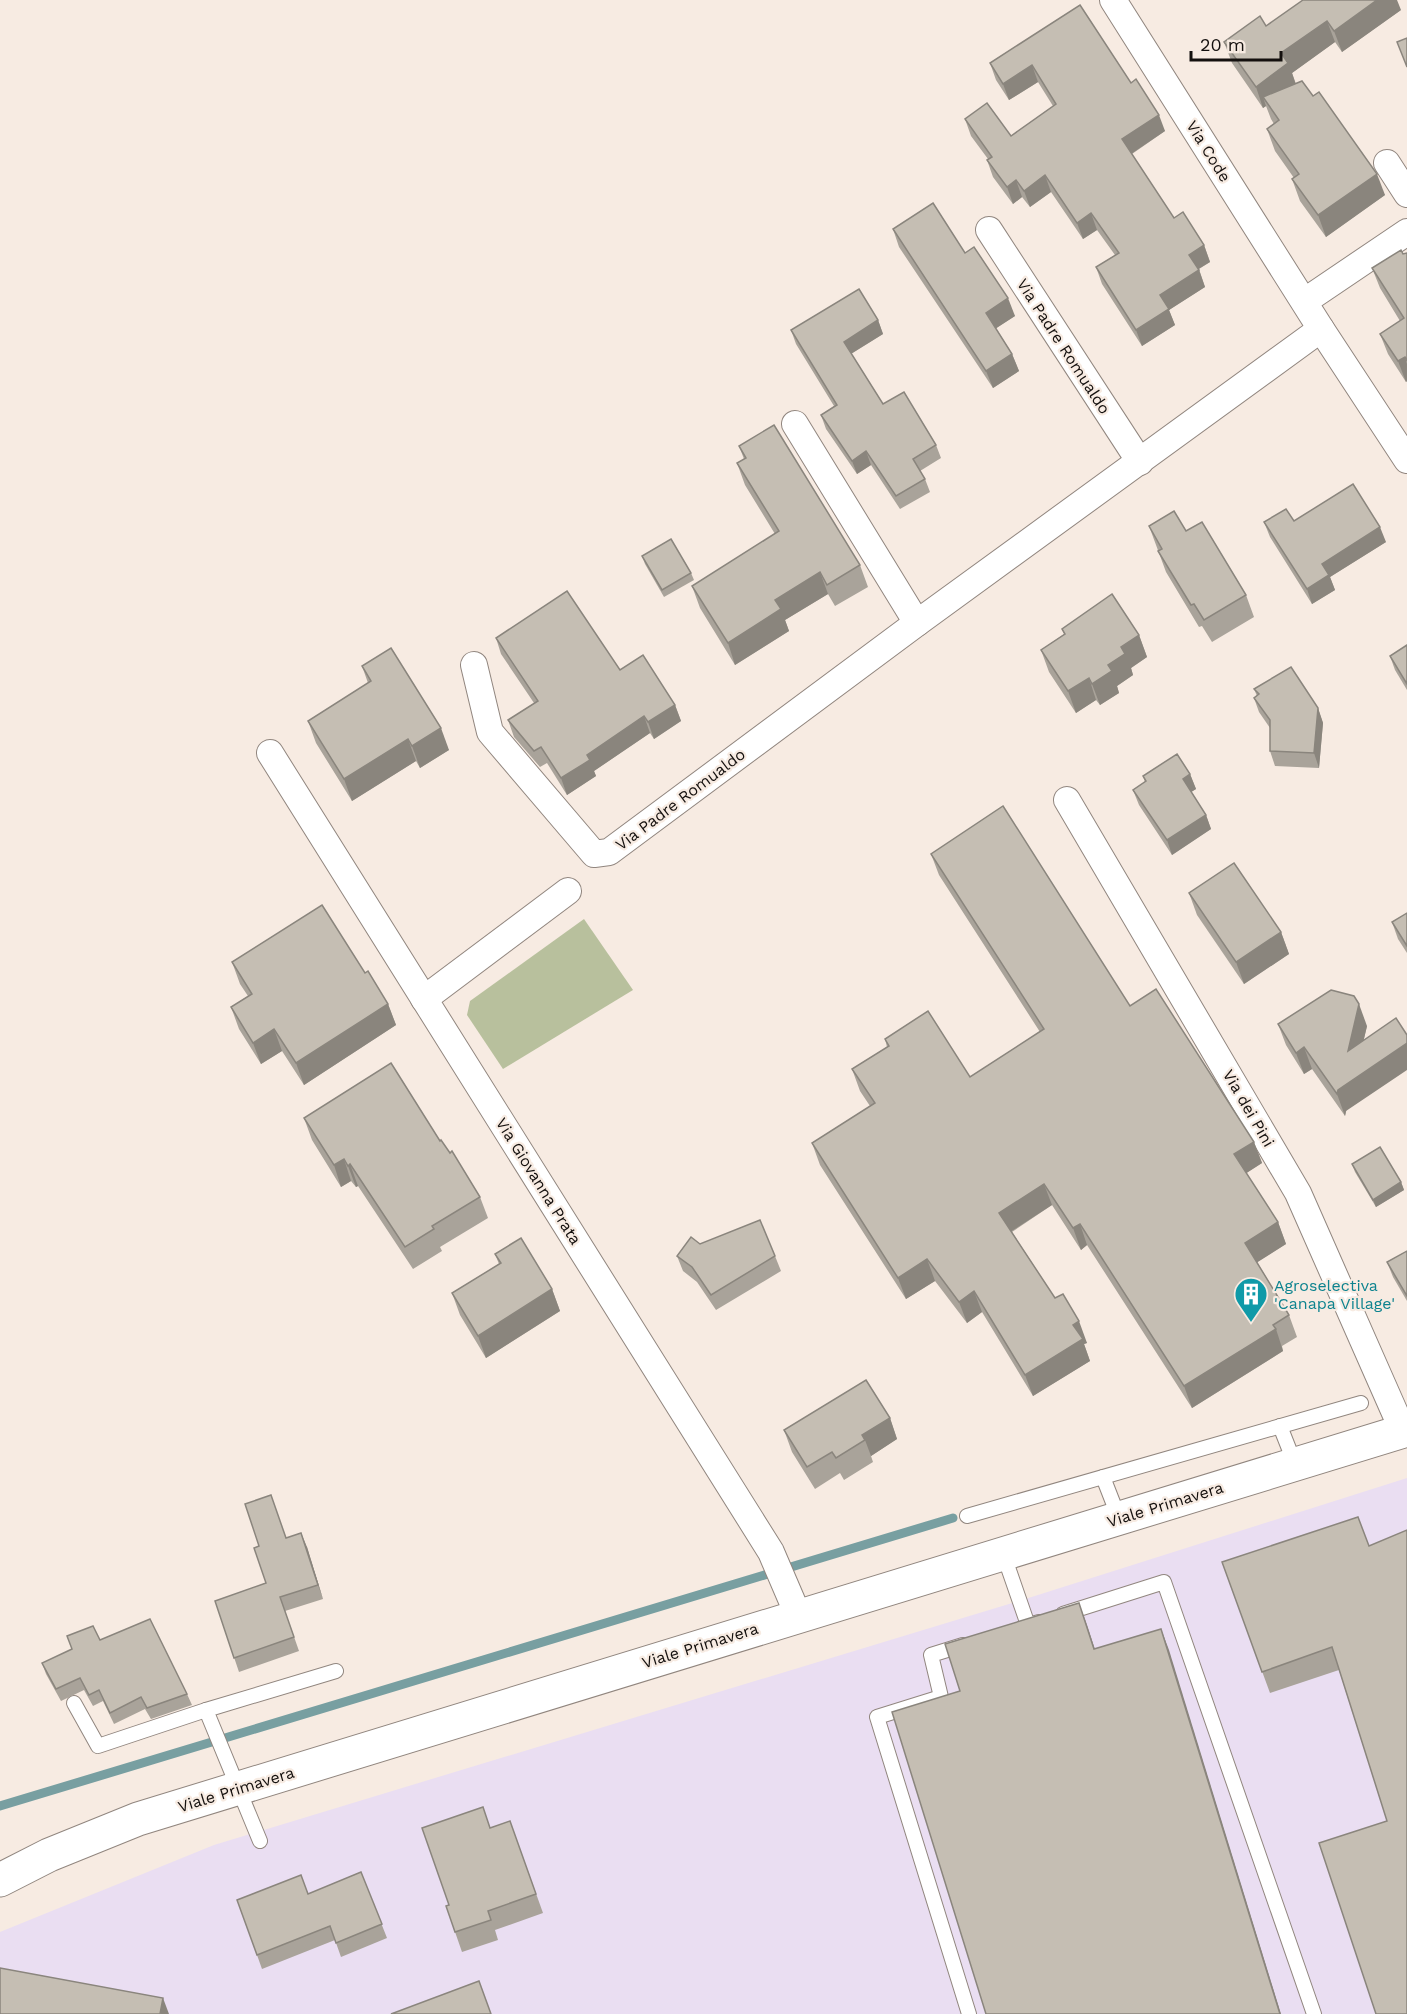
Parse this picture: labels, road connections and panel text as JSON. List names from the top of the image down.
{
  "streets": {
    "main road": ["Viale Primavera"],
    "street": [
      "Via Code",
      "Via Padre Romualdo",
      "Via dei Pini",
      "Via Giovanna Prata"
    ]
  },
  "crossings": [
    ["Via Code", "Via Padre Romualdo"],
    ["Via dei Pini", "Viale Primavera"],
    ["Via Giovanna Prata", "Viale Primavera"]
  ],
  "places": {
    "building": ["Agroselectiva 'Canapa Village'"]
  },
  "scale_bar": "20 m"
}
